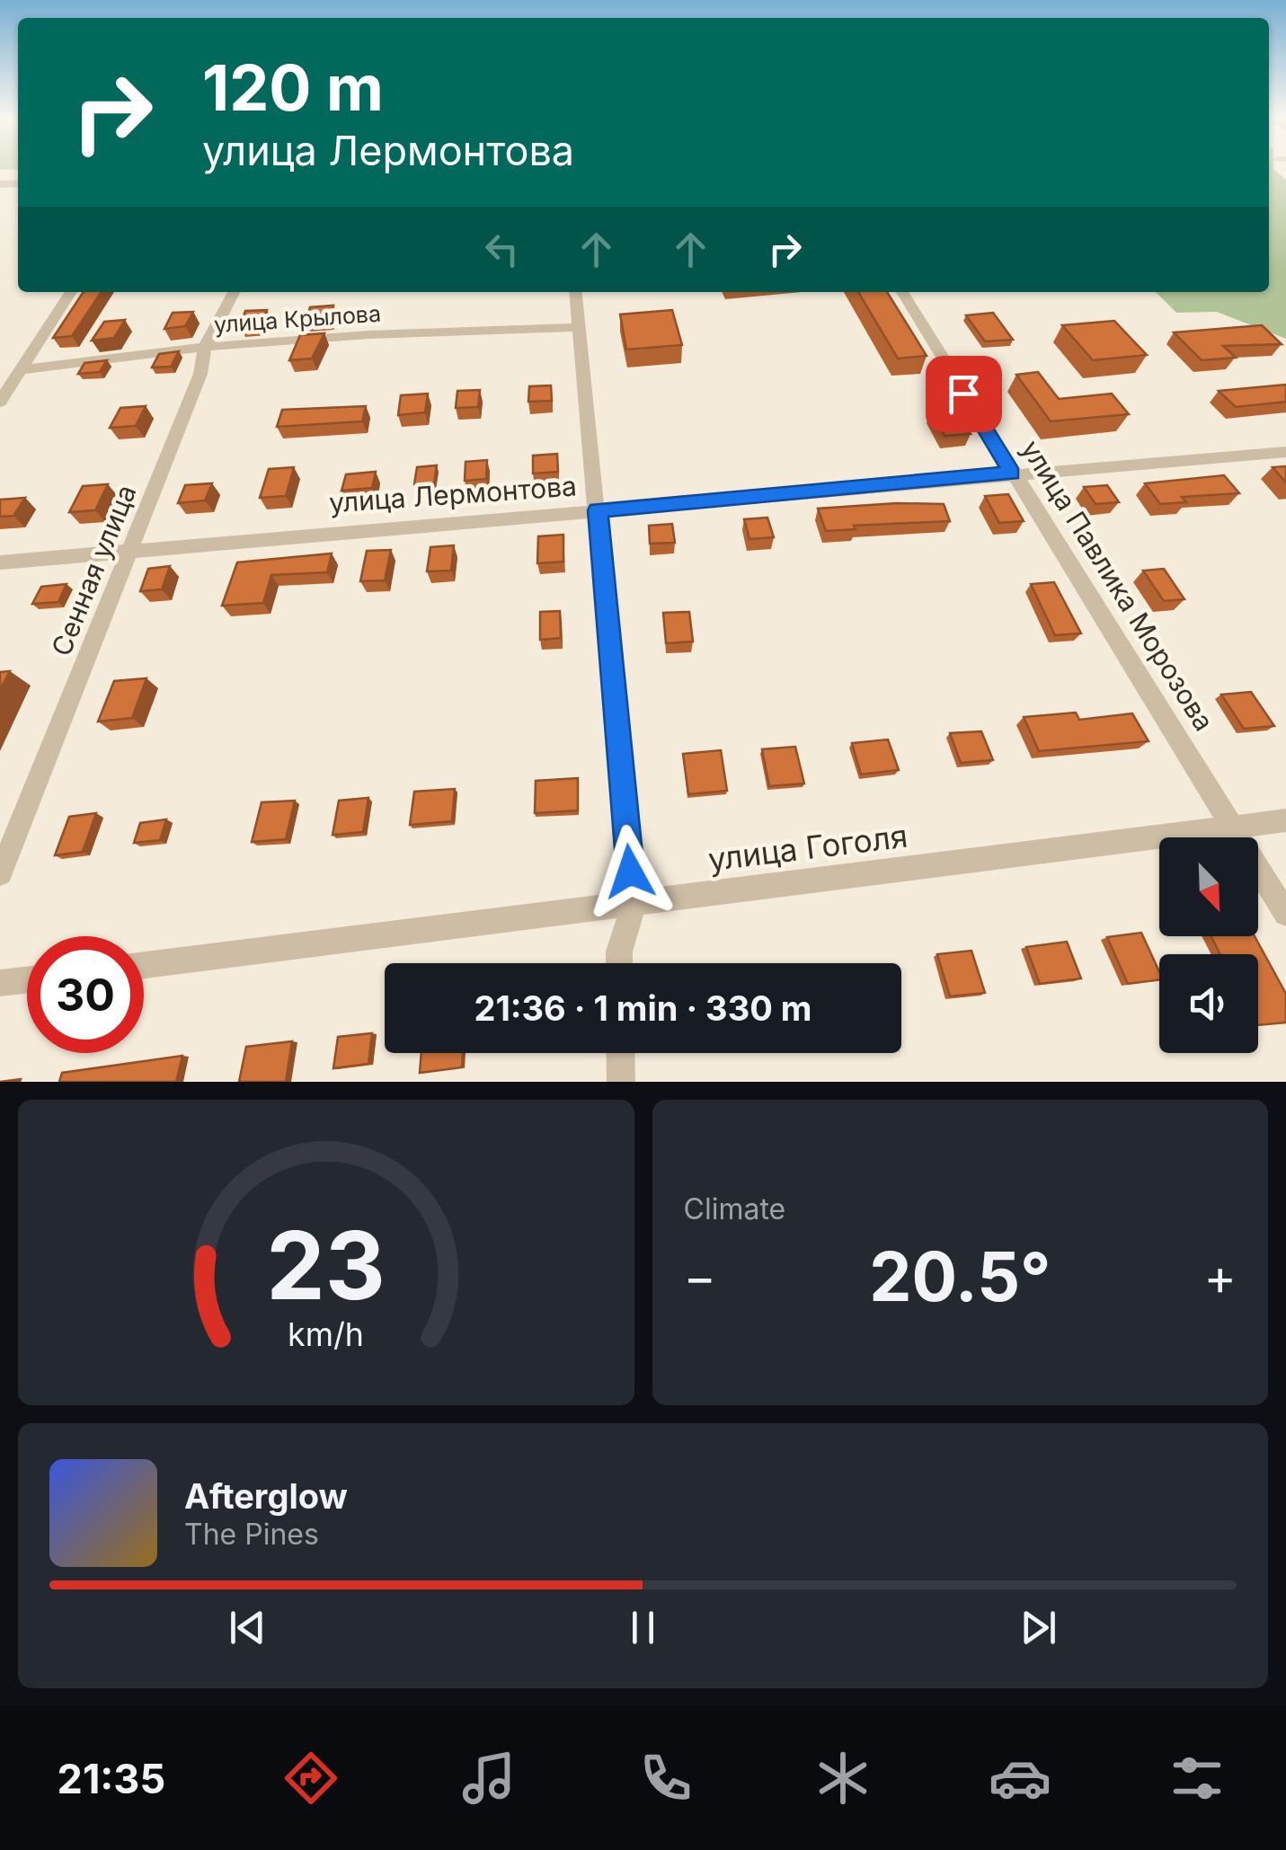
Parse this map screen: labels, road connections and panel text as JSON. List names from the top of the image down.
{
  "streets": {
    "street": [
      "улица Крылова",
      "улица Лермонтова",
      "Сенная улица",
      "улица Павлика Морозова",
      "улица Гоголя"
    ]
  },
  "crossings": [
    ["улица Крылова", "Сенная улица"],
    ["улица Лермонтова", "Сенная улица"],
    ["улица Лермонтова", "улица Павлика Морозова"],
    ["улица Павлика Морозова", "улица Гоголя"]
  ],
  "north": "bottom right",
  "page": {
    "turn": ["120 m", "улица Лермонтова"],
    "limit": "30",
    "trip": "21:36 · 1 min · 330 m",
    "tile": "Climate",
    "heat": ["−", "20.5°", "+"],
    "song": ["Afterglow", "The Pines"],
    "tabs": "21:35",
    "gauge": ["23", "km/h"]
  }
}
